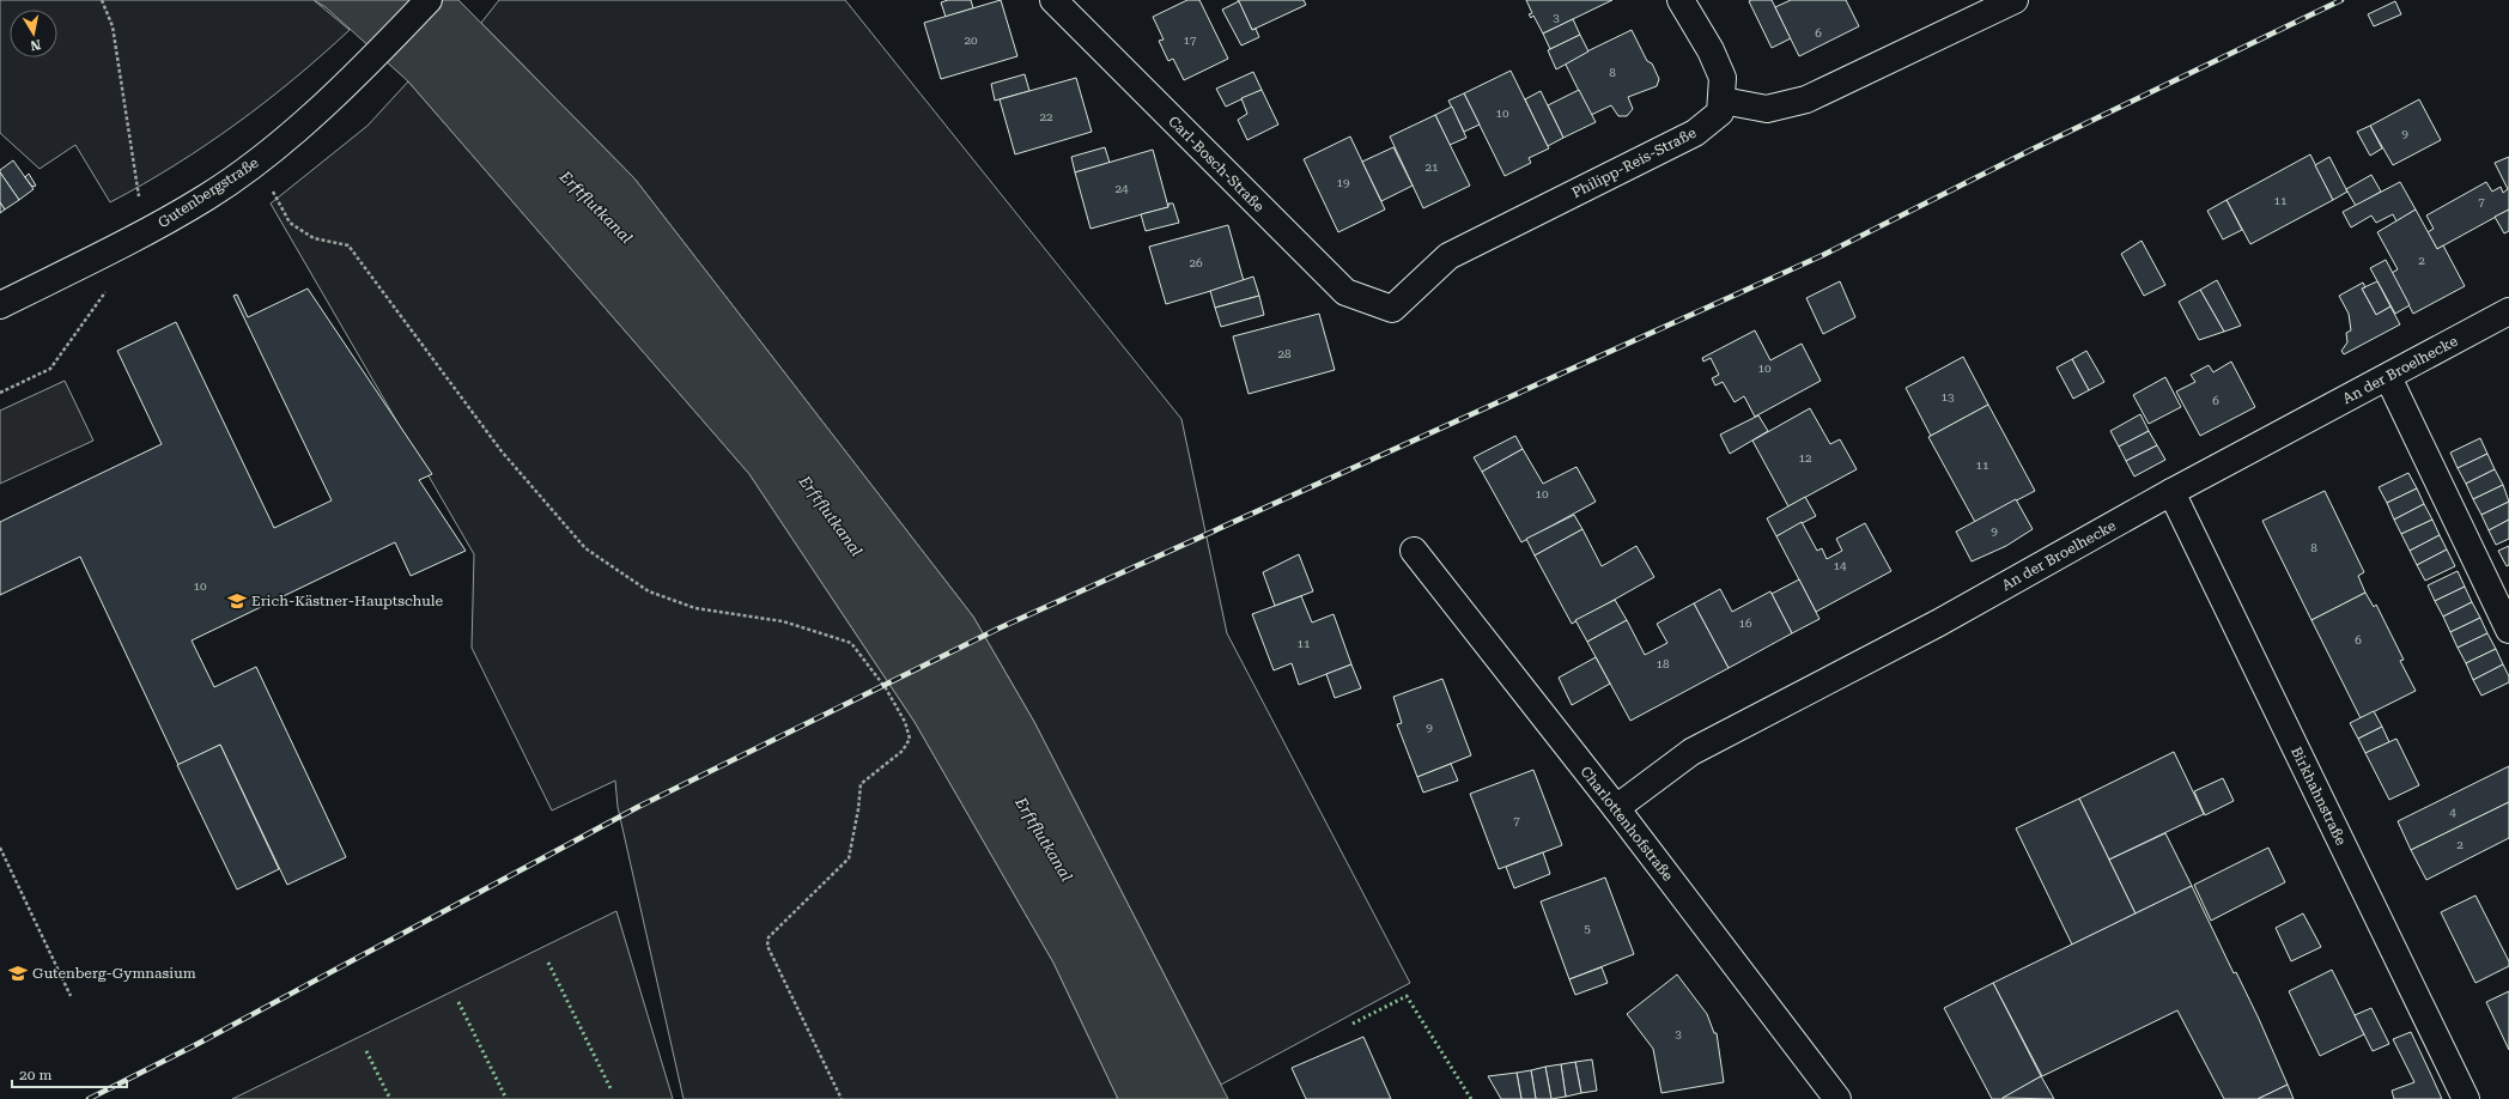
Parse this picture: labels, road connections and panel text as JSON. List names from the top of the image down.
{
  "streets": {
    "street": [
      "Philipp-Reis-Straße",
      "Carl-Bosch-Straße",
      "Gutenbergstraße",
      "An der Broelhecke",
      "Birkhahnstraße",
      "Charlottenhofstraße"
    ]
  },
  "crossings": [
    ["Philipp-Reis-Straße", "Carl-Bosch-Straße"],
    ["An der Broelhecke", "Birkhahnstraße"],
    ["An der Broelhecke", "Charlottenhofstraße"]
  ],
  "water": ["Erftflutkanal"],
  "places": {
    "school or university": ["Erich-Kästner-Hauptschule", "Gutenberg-Gymnasium"]
  },
  "house_numbers": [
    "3",
    "6",
    "20",
    "17",
    "8",
    "10",
    "22",
    "9",
    "21",
    "19",
    "24",
    "11",
    "7",
    "2",
    "26",
    "28",
    "10",
    "13",
    "6",
    "12",
    "11",
    "10",
    "9",
    "8",
    "14",
    "10",
    "16",
    "6",
    "11",
    "18",
    "9",
    "4",
    "7",
    "2",
    "5",
    "3"
  ],
  "scale_bar": "20 m",
  "north": "bottom"
}
